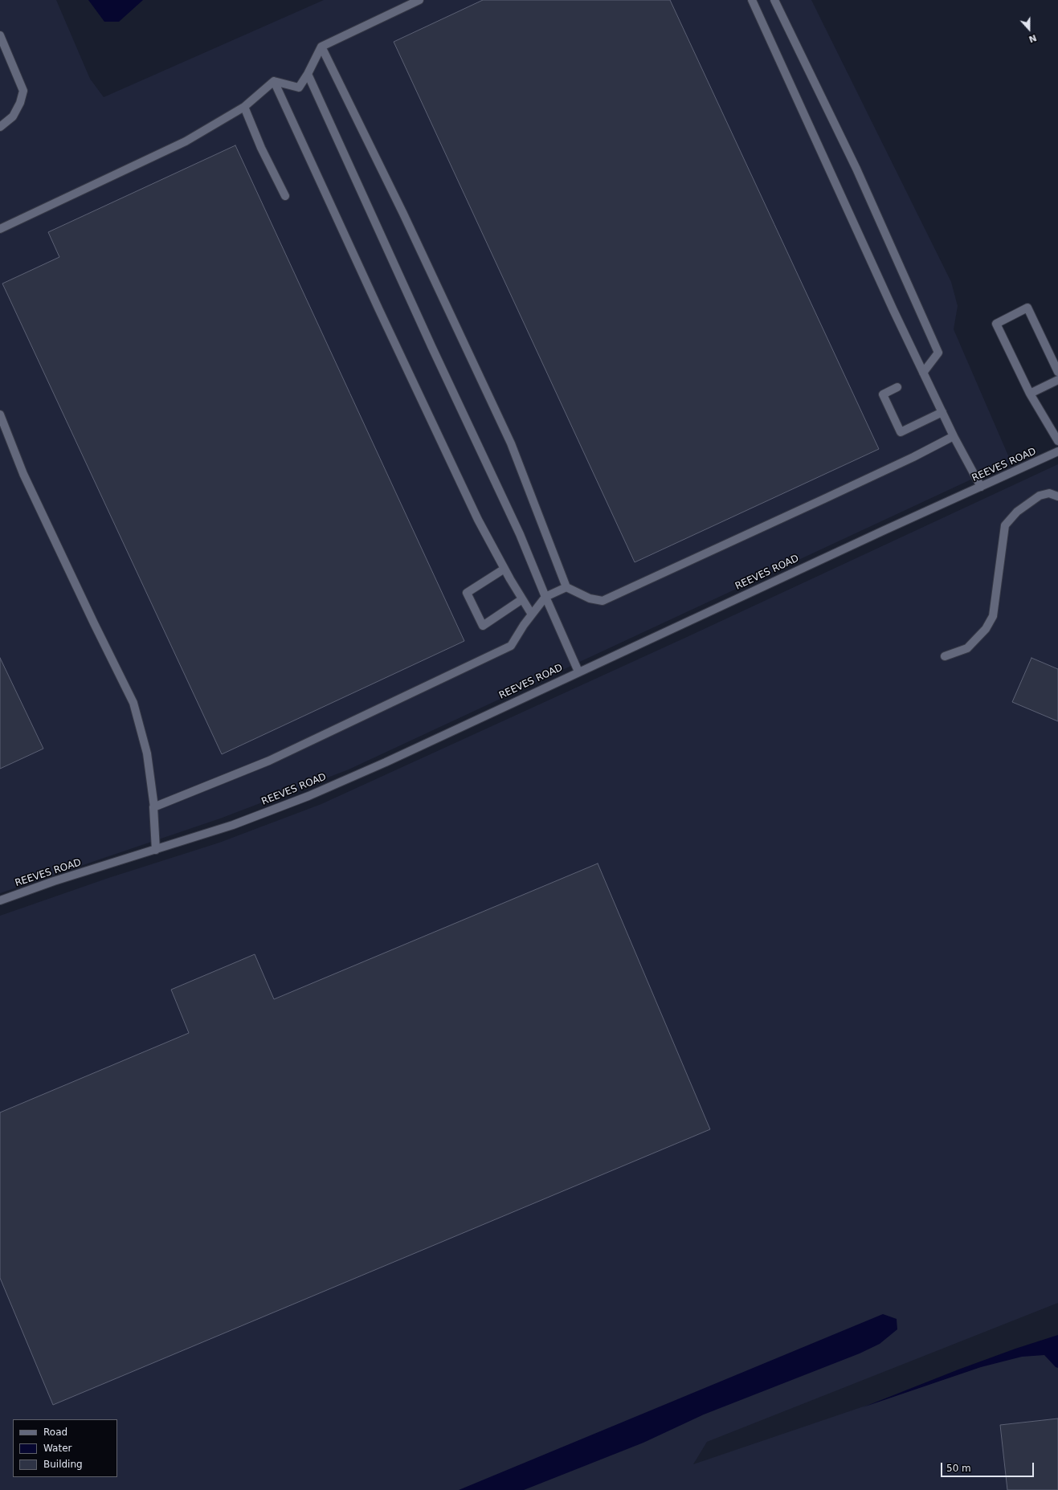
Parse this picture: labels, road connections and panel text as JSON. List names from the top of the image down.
{
  "streets": {
    "street": ["REEVES ROAD"]
  },
  "legend": ["Road", "Water", "Building"],
  "scale_bar": "50 m",
  "north": "bottom"
}
